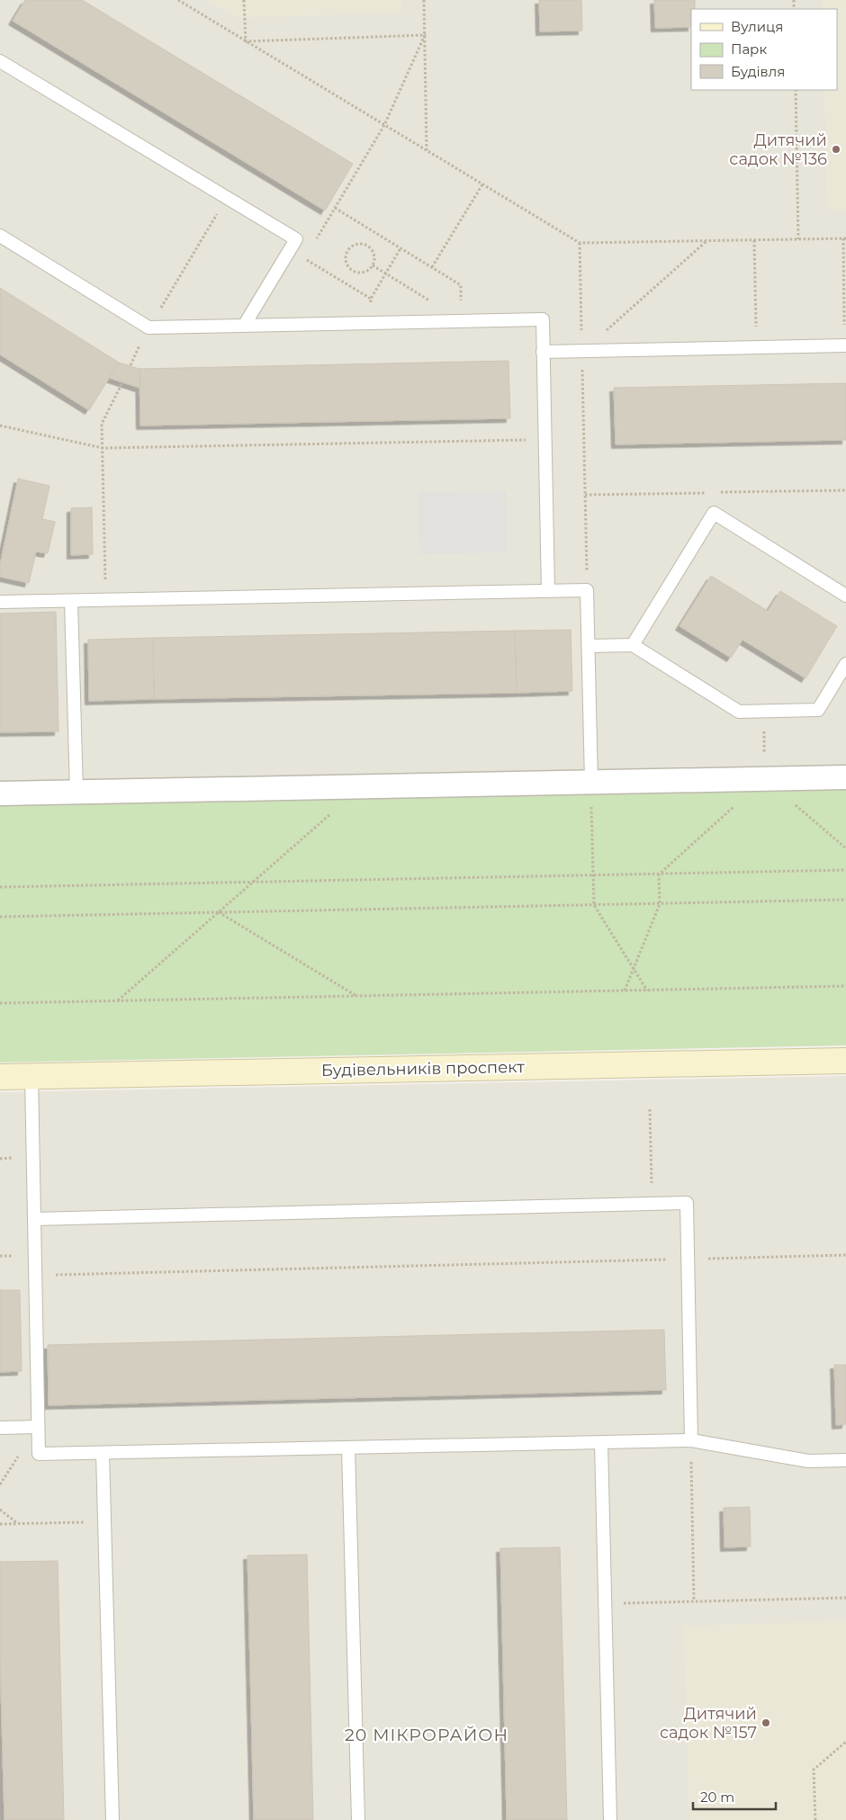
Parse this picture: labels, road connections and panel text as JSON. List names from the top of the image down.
{
  "streets": {
    "main road": ["Будівельників проспект"]
  },
  "districts": ["20 МІКРОРАЙОН"],
  "places": ["Дитячий садок №136", "Дитячий садок №157"],
  "legend": ["Вулиця", "Парк", "Будівля"],
  "scale_bar": "20 m"
}
